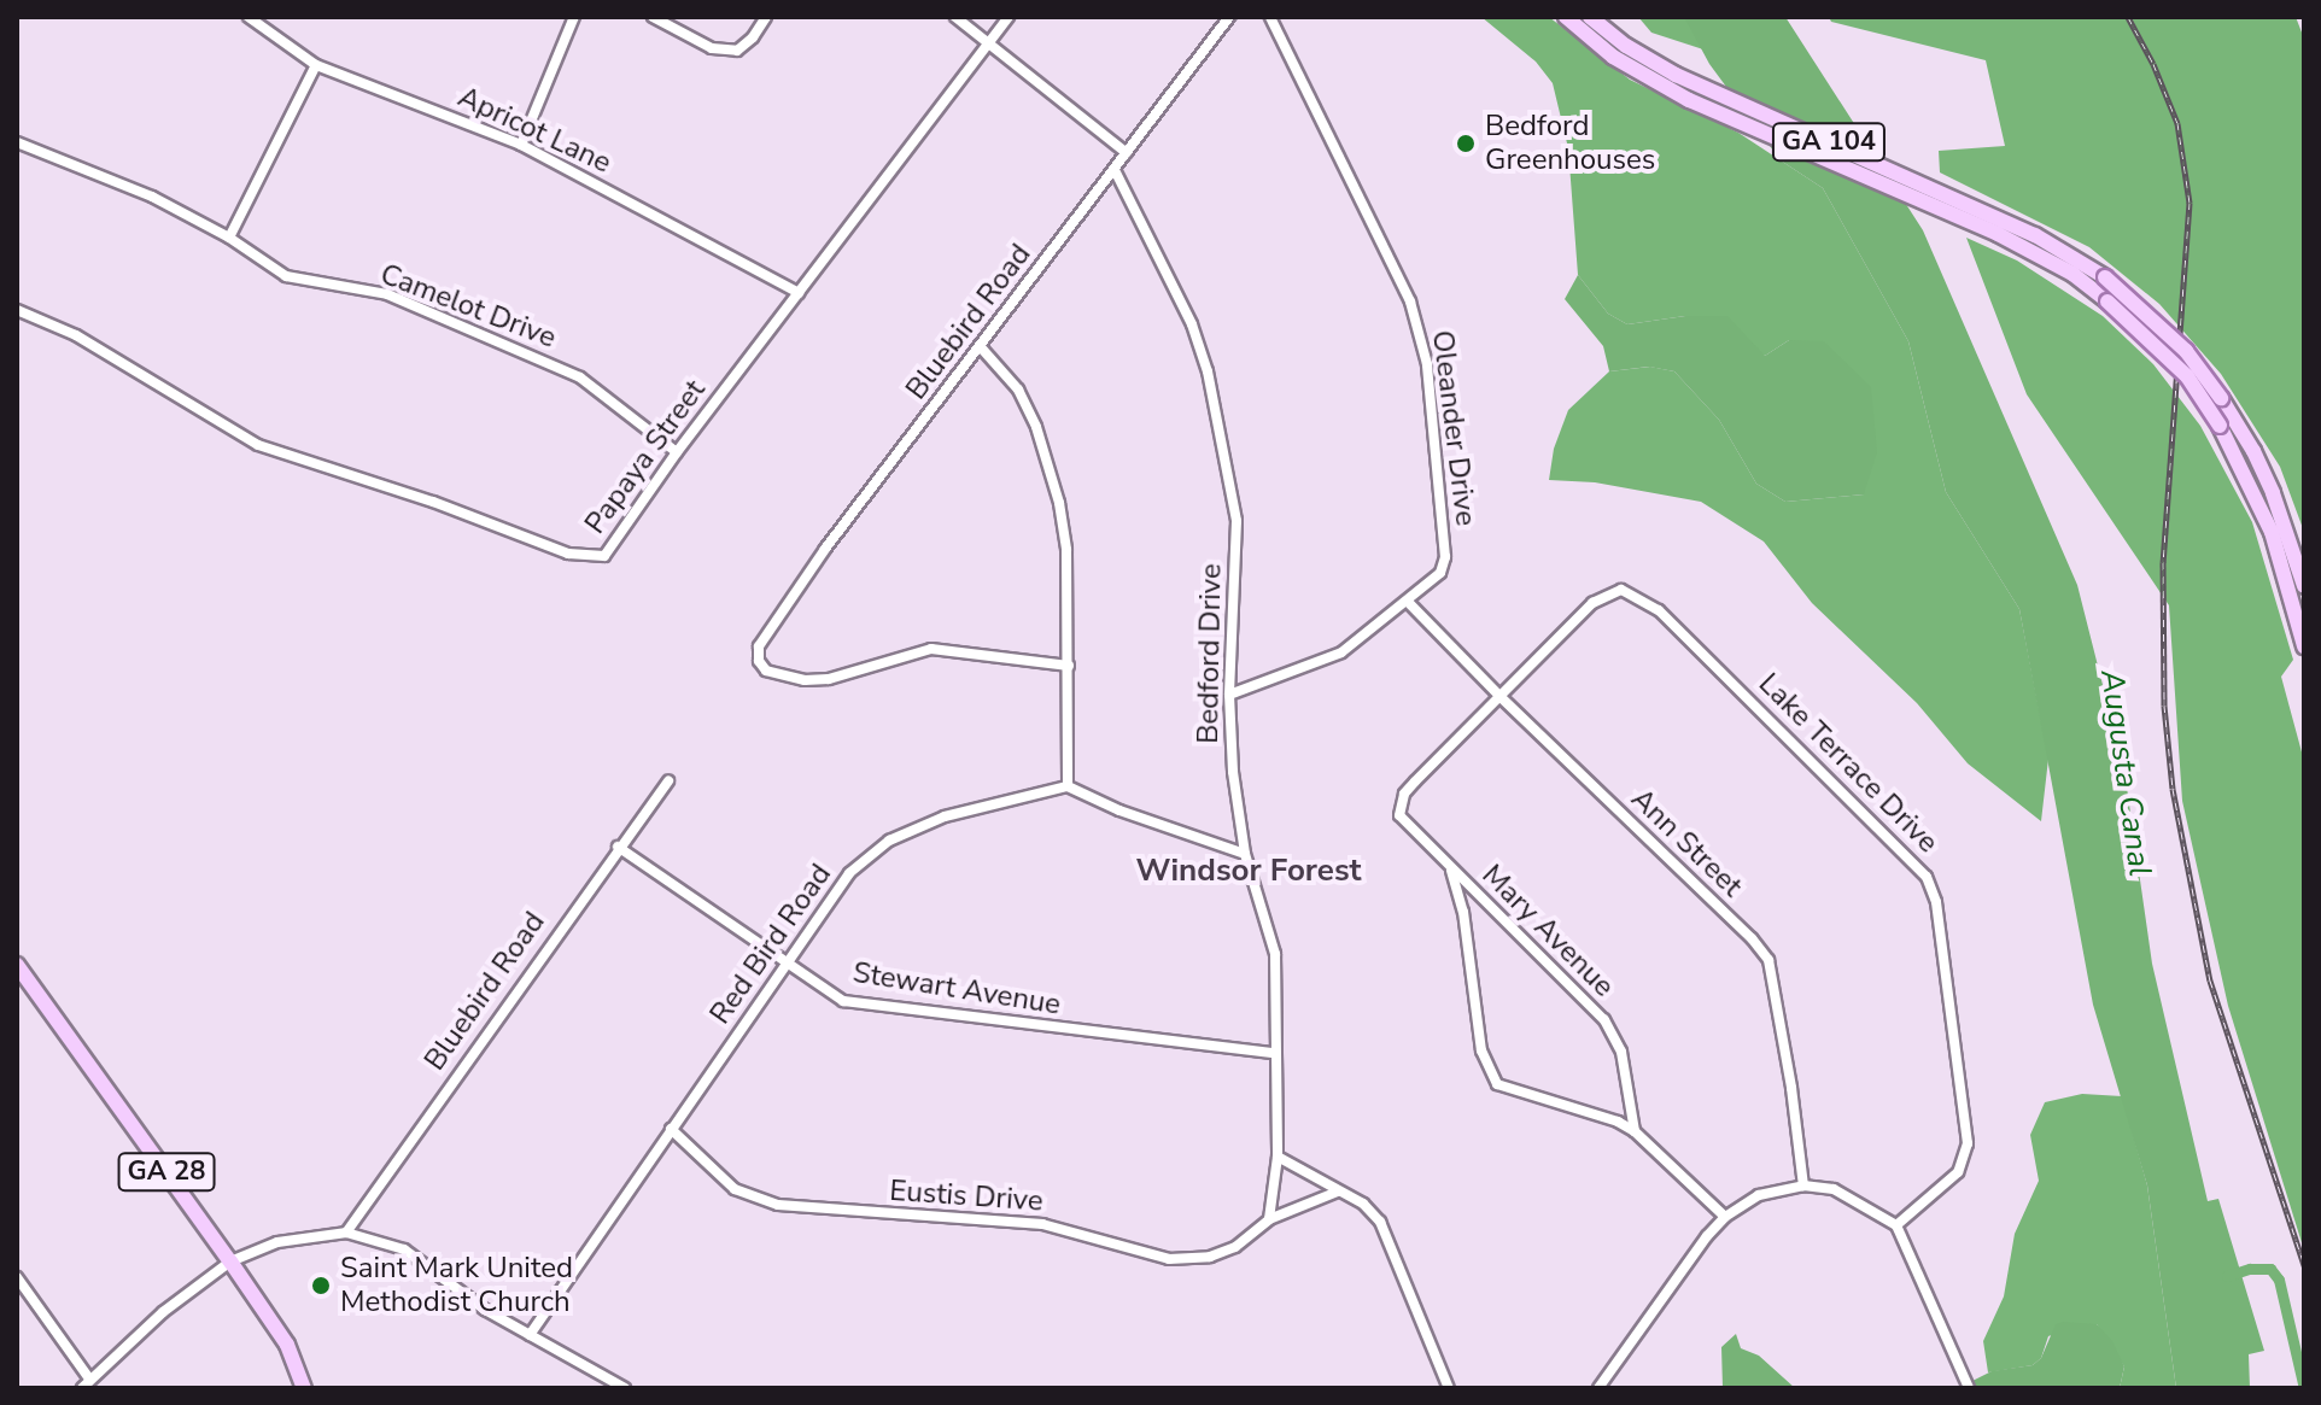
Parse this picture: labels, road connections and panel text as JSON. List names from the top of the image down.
{
  "streets": {
    "main road": ["GA 104", "GA 28"],
    "street": [
      "Apricot Lane",
      "Camelot Drive",
      "Bluebird Road",
      "Oleander Drive",
      "Papaya Street",
      "Bedford Drive",
      "Lake Terrace Drive",
      "Ann Street",
      "Mary Avenue",
      "Red Bird Road",
      "Stewart Avenue",
      "Eustis Drive"
    ]
  },
  "crossings": [
    ["Apricot Lane", "Papaya Street"],
    ["Camelot Drive", "Papaya Street"],
    ["Bluebird Road", "Bedford Drive"],
    ["Bluebird Road", "Stewart Avenue"],
    ["Oleander Drive", "Bedford Drive"],
    ["Oleander Drive", "Ann Street"],
    ["Bedford Drive", "Stewart Avenue"],
    ["Lake Terrace Drive", "Ann Street"],
    ["Lake Terrace Drive", "Mary Avenue"],
    ["Ann Street", "Mary Avenue"],
    ["Red Bird Road", "Stewart Avenue"],
    ["Red Bird Road", "Eustis Drive"]
  ],
  "districts": ["Windsor Forest"],
  "water": ["Augusta Canal"],
  "places": ["Bedford Greenhouses", "Saint Mark United Methodist Church"]
}
